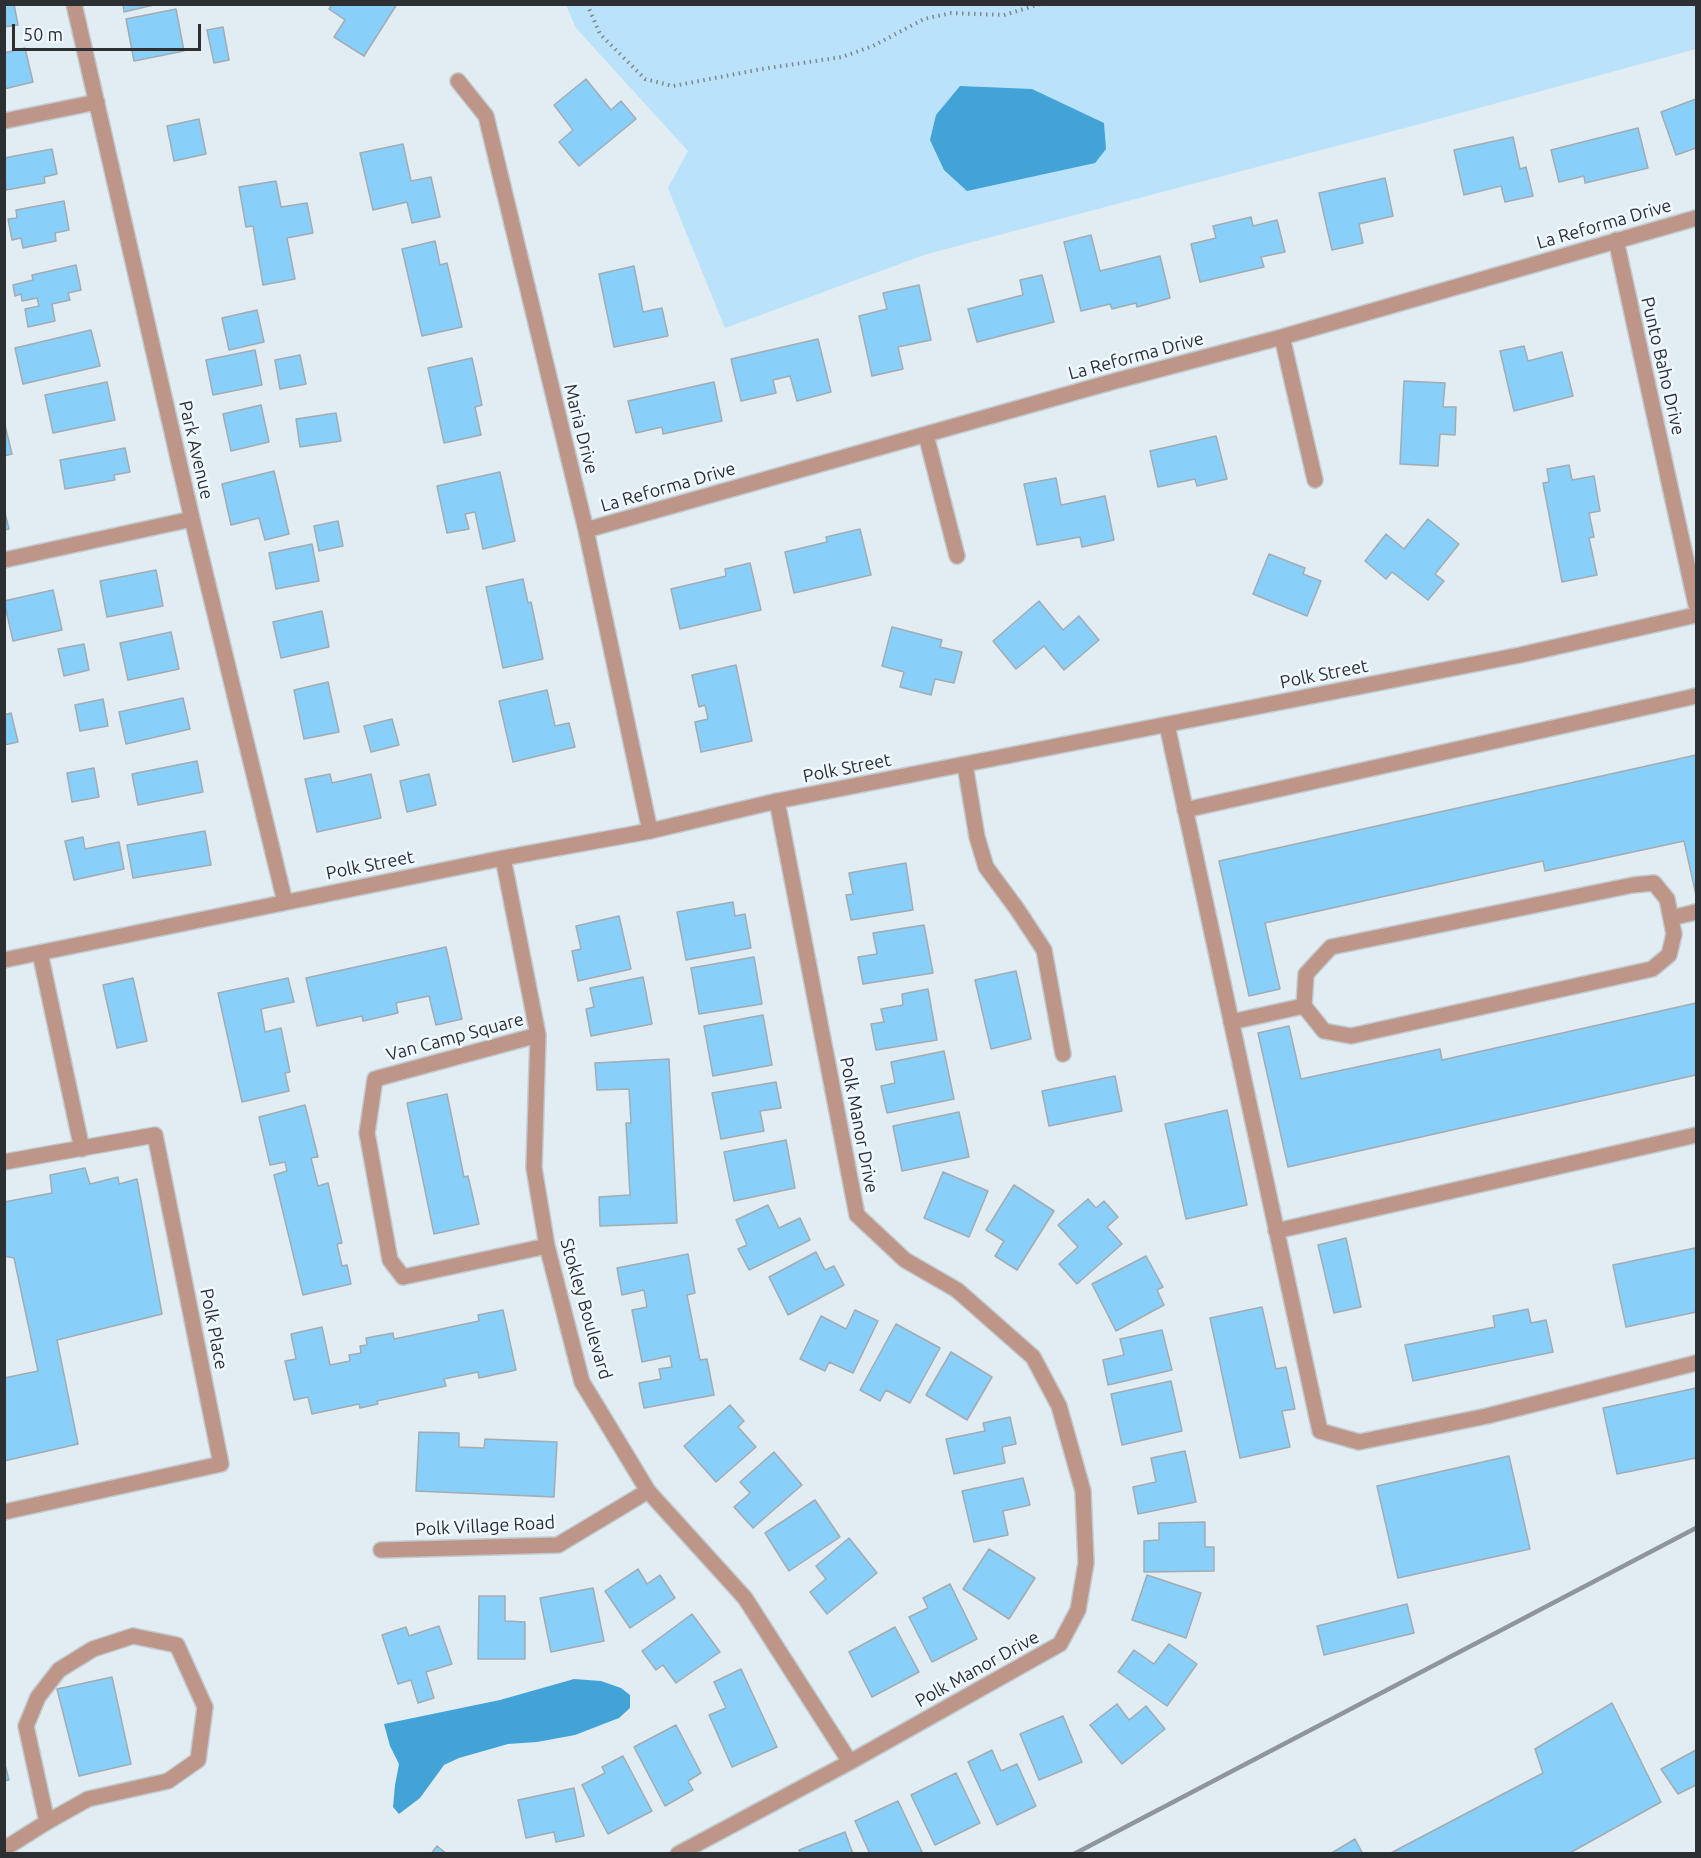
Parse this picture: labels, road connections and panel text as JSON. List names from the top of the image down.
{
  "streets": {
    "street": [
      "La Reforma Drive",
      "Punto Baho Drive",
      "Maria Drive",
      "Park Avenue",
      "Polk Street",
      "Van Camp Square",
      "Polk Manor Drive",
      "Stokley Boulevard",
      "Polk Place",
      "Polk Village Road"
    ]
  },
  "crossings": [
    ["La Reforma Drive", "Punto Baho Drive"],
    ["La Reforma Drive", "Maria Drive"],
    ["Maria Drive", "Polk Street"],
    ["Park Avenue", "Polk Street"],
    ["Polk Street", "Polk Manor Drive"],
    ["Polk Street", "Stokley Boulevard"],
    ["Van Camp Square", "Stokley Boulevard"],
    ["Polk Manor Drive", "Stokley Boulevard"],
    ["Stokley Boulevard", "Polk Village Road"]
  ],
  "scale_bar": "50 m"
}
